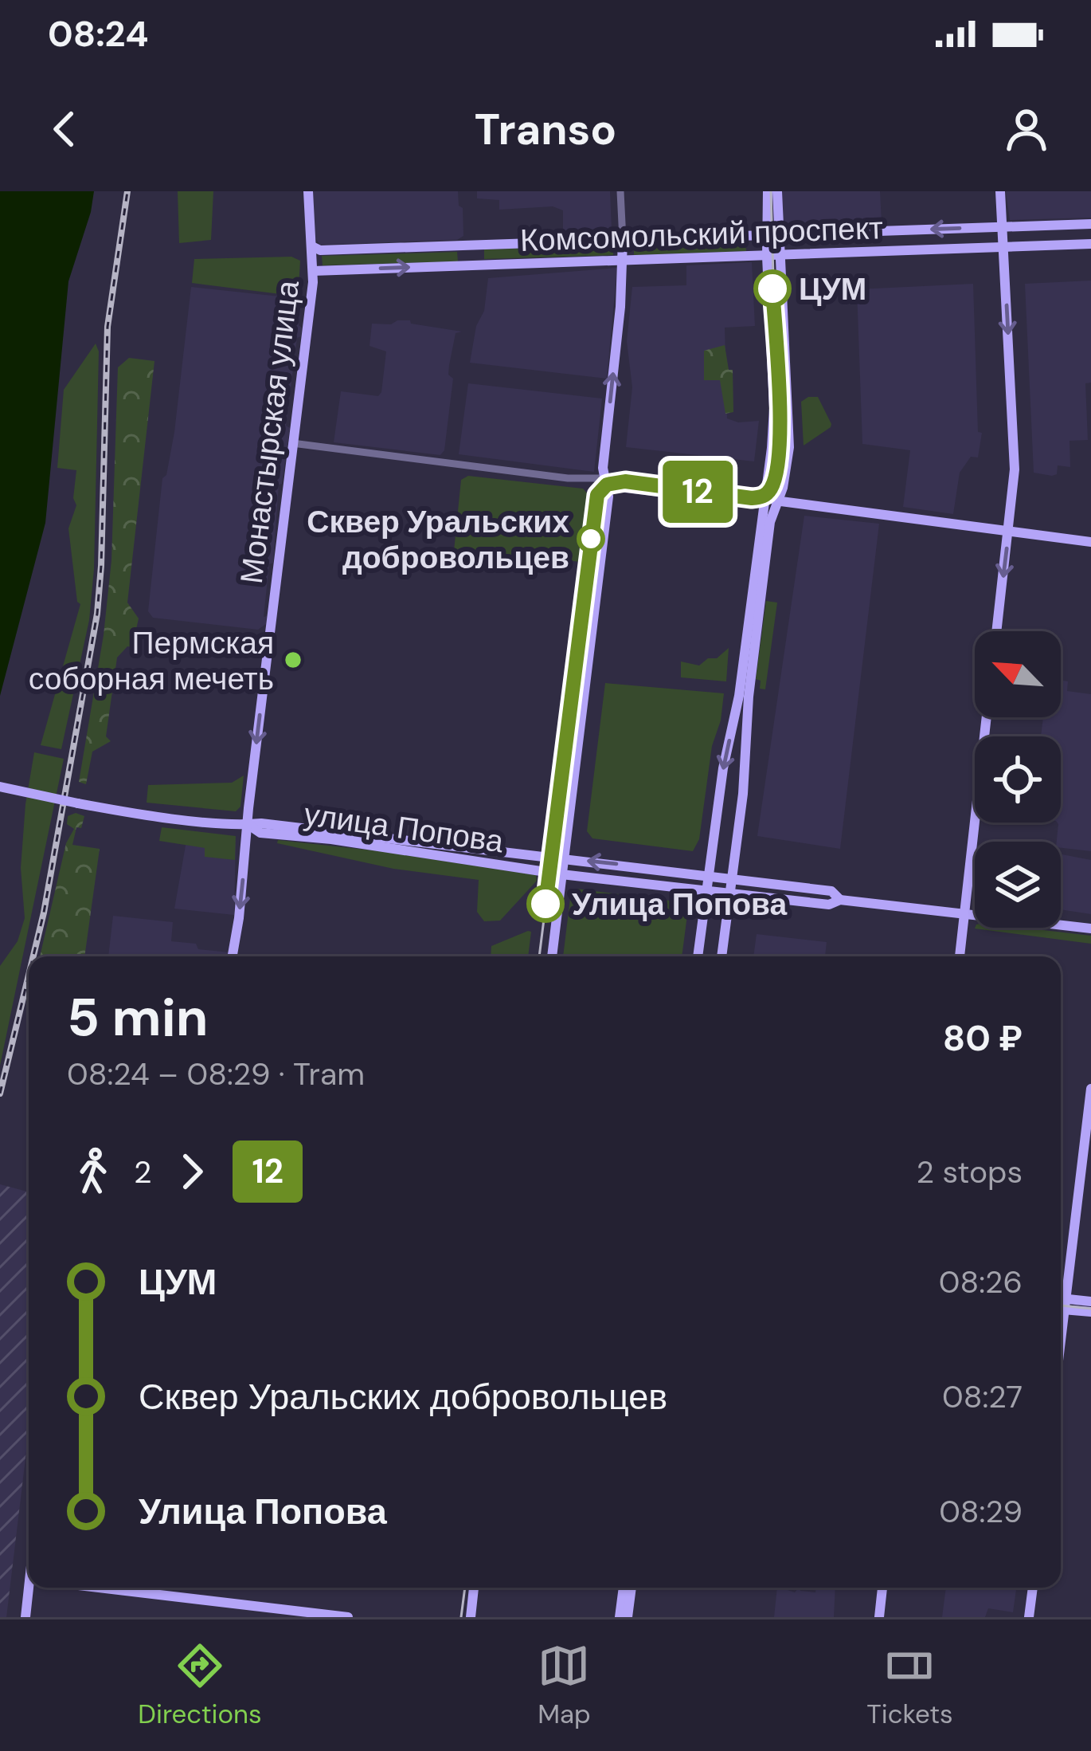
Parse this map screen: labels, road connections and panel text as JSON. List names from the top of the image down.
{
  "streets": {
    "main road": ["Комсомольский проспект", "Монастырская улица", "улица Попова"]
  },
  "crossings": [
    ["Комсомольский проспект", "Монастырская улица"],
    ["Монастырская улица", "улица Попова"]
  ],
  "one_way": ["Монастырская улица"],
  "places": [
    "ЦУМ",
    "Сквер Уральских добровольцев",
    "Пермская соборная мечеть",
    "Улица Попова"
  ],
  "lines": ["tram line 12"],
  "north": "top left",
  "page": {
    "status": "08:24",
    "header": "Transo",
    "on_map": "12",
    "heading": ["5 min", "08:24 – 08:29 · Tram", "80 ₽"],
    "legs": ["2", "12", "2 stops"],
    "list": [
      {
        "name": "ЦУМ",
        "value": "08:26"
      },
      {
        "name": "Сквер Уральских добровольцев",
        "value": "08:27"
      },
      {
        "name": "Улица Попова",
        "value": "08:29"
      }
    ],
    "tabs": ["Directions", "Map", "Tickets"]
  }
}
